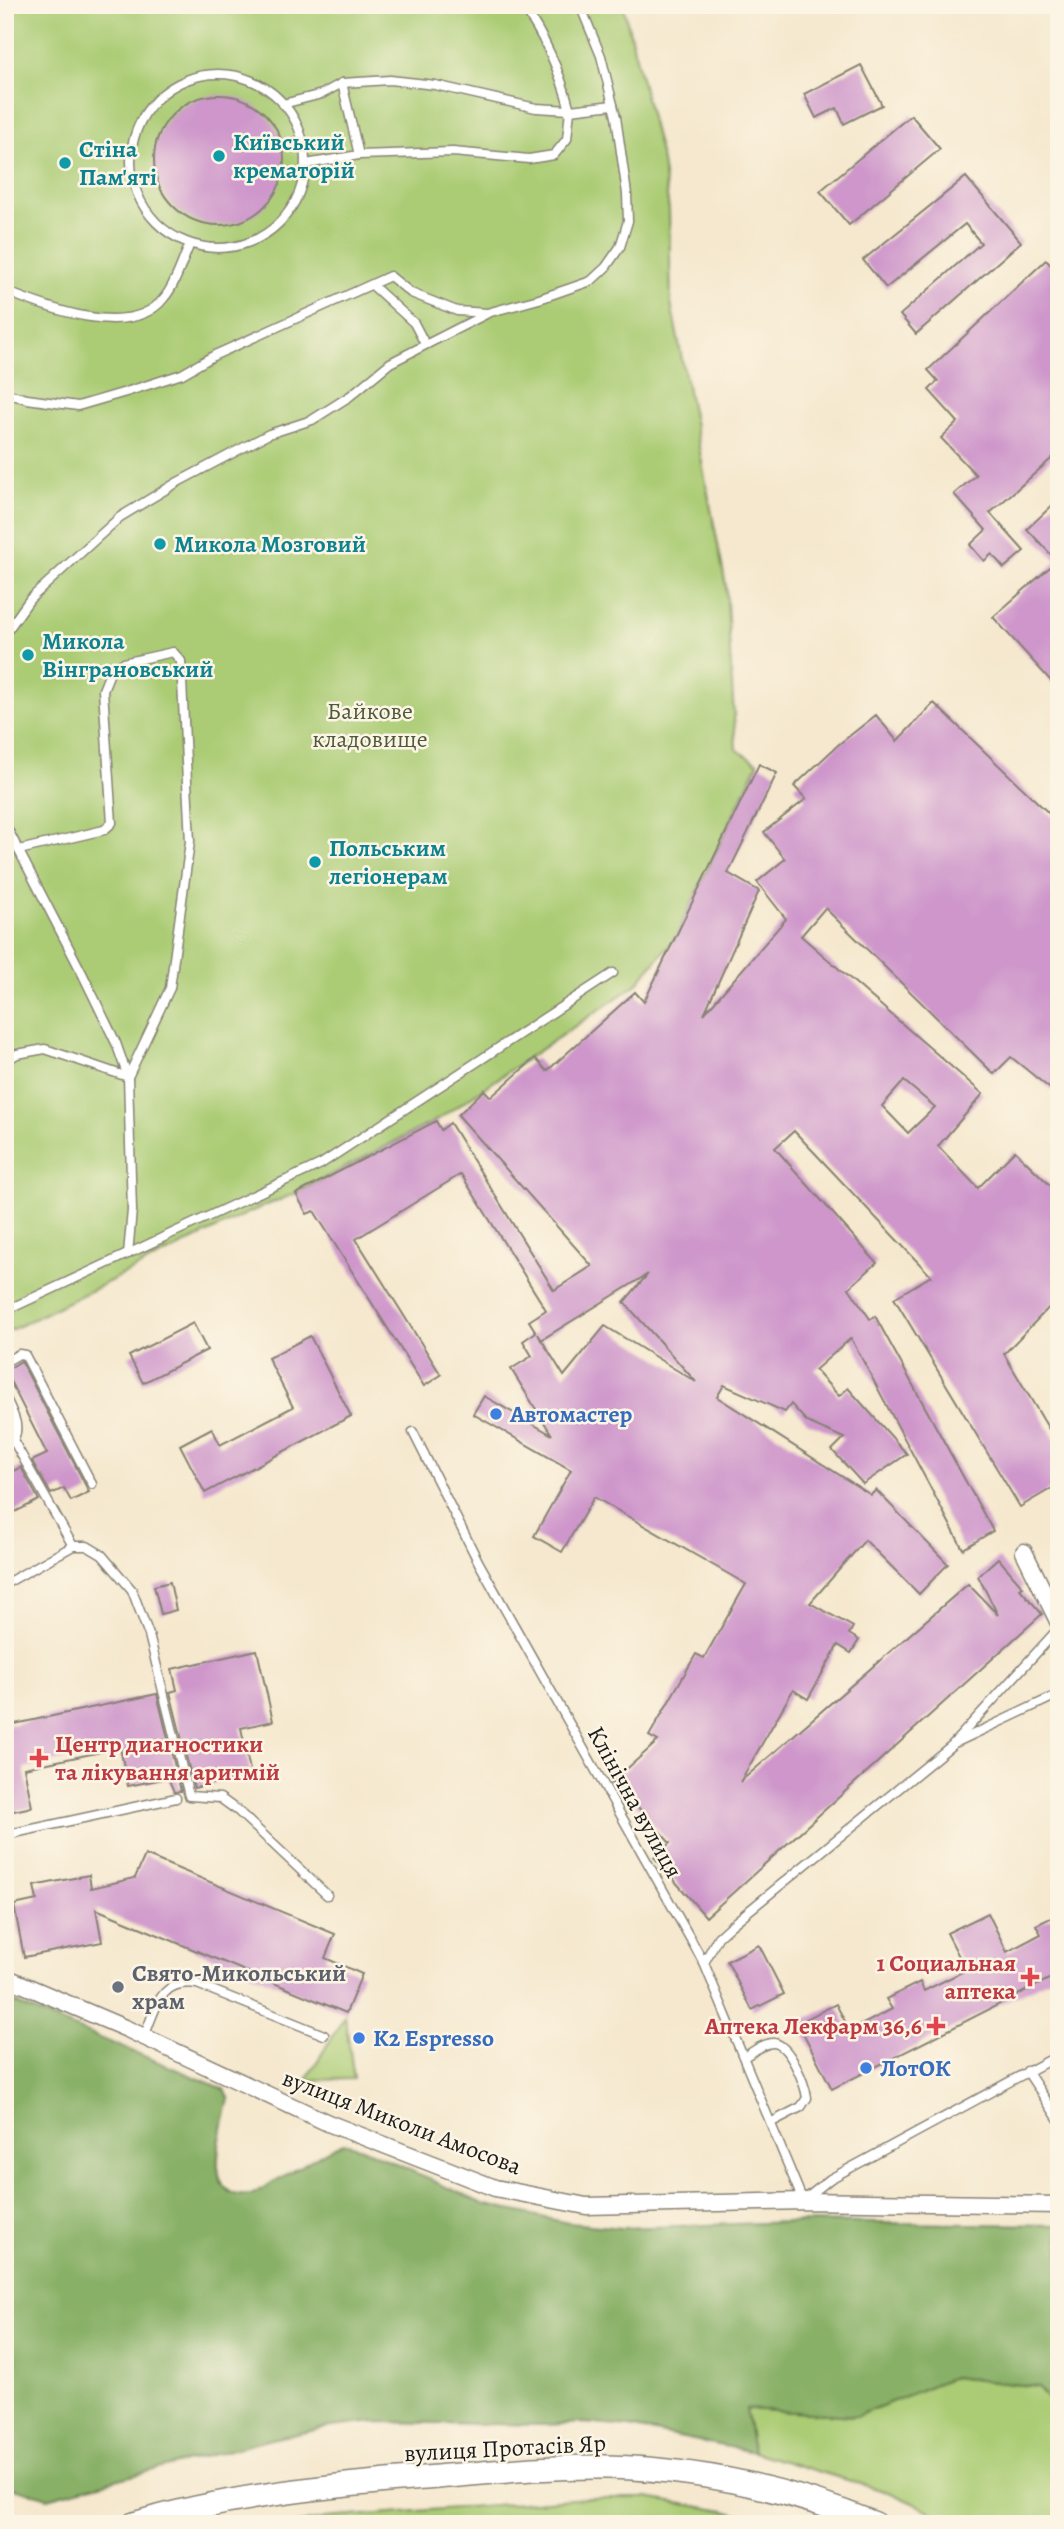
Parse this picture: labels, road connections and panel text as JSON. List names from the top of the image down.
{
  "streets": {
    "main road": ["вулиця Протасів Яр"],
    "street": ["вулиця Миколи Амосова"],
    "lane": ["Клінічна вулиця"]
  },
  "crossings": [
    ["Клінічна вулиця", "вулиця Миколи Амосова"]
  ],
  "parks": ["Байкове кладовище"],
  "places": {
    "other": [
      "Київський крематорій",
      "Стіна Пам'яті",
      "Микола Мозговий",
      "Микола Вінграновський",
      "Польським легіонерам",
      "Автомастер",
      "Свято-Микольський храм",
      "K2 Espresso",
      "ЛотОК"
    ],
    "health": ["Центр диагностики та лікування аритмій", "1 Социальная аптека", "Аптека Лекфарм 36,6"]
  }
}
